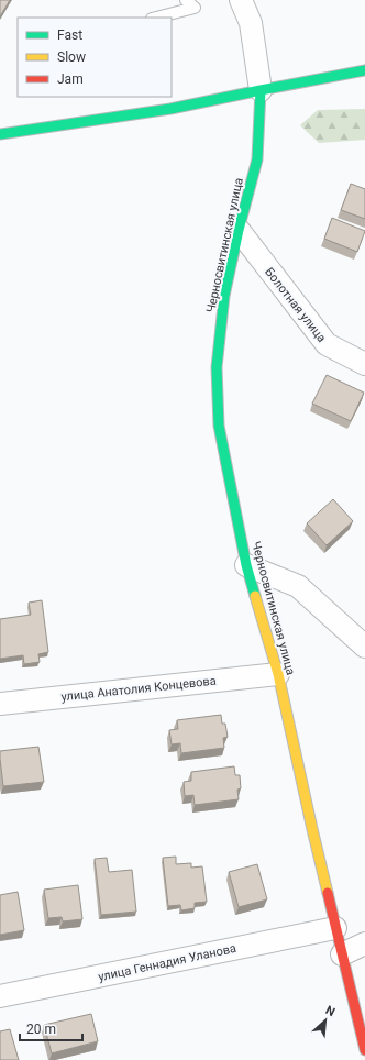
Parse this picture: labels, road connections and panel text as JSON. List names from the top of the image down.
{
  "streets": {
    "street": [
      "Черносвитинская улица",
      "Болотная улица",
      "улица Анатолия Концевова",
      "улица Геннадия Уланова"
    ]
  },
  "crossings": [
    ["Черносвитинская улица", "Болотная улица"],
    ["Черносвитинская улица", "улица Анатолия Концевова"],
    ["Черносвитинская улица", "улица Геннадия Уланова"]
  ],
  "legend": ["Fast", "Slow", "Jam"],
  "scale_bar": "20 m",
  "north": "top right"
}
